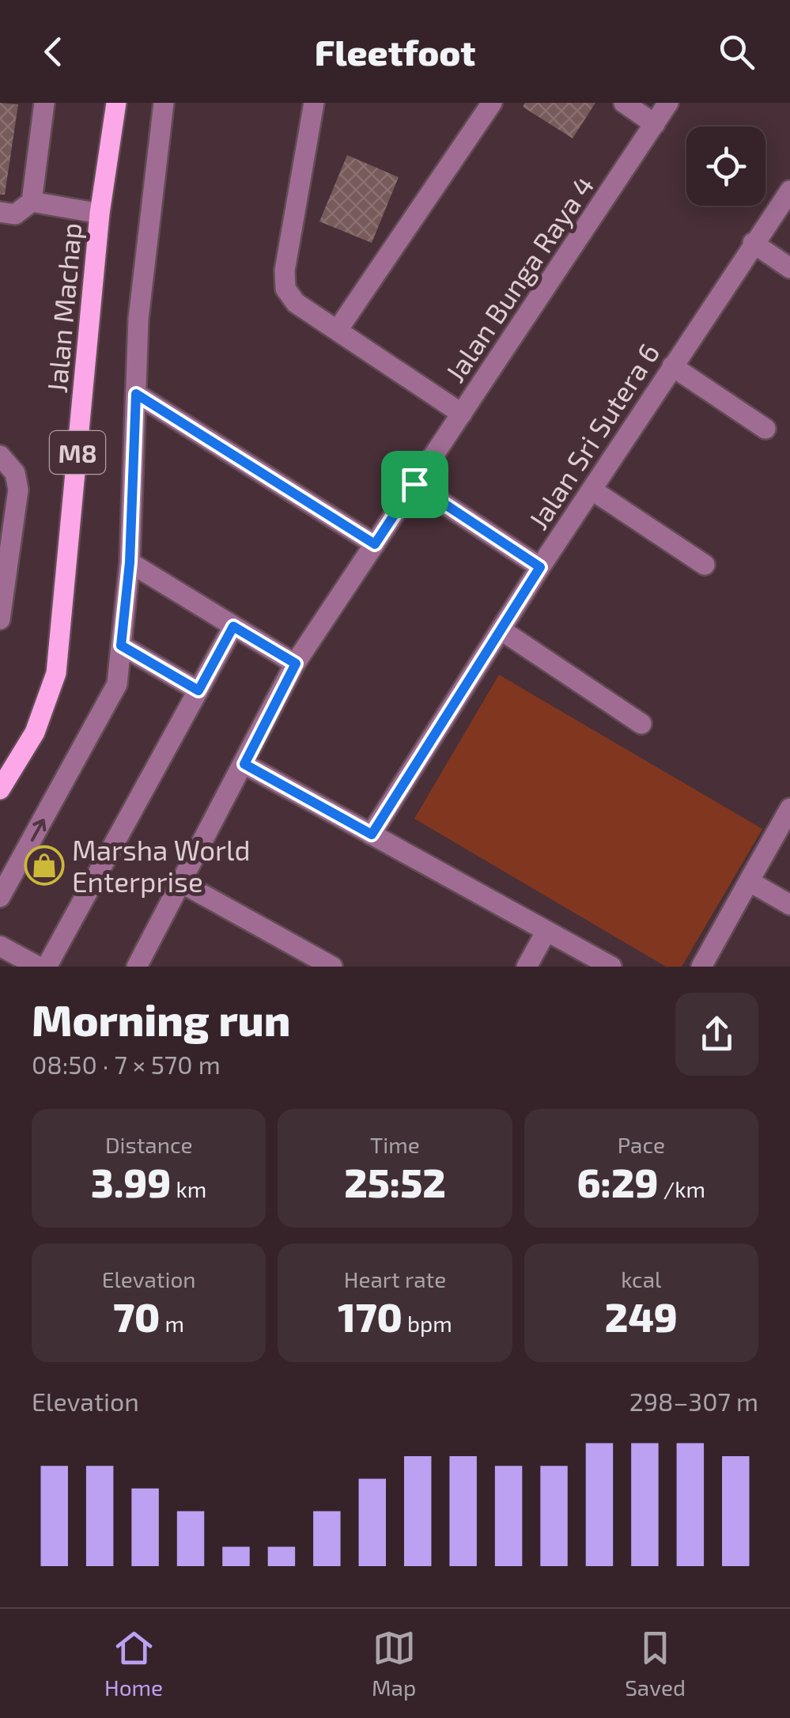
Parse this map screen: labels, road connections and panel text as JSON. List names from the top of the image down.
{
  "streets": {
    "main road": ["Jalan Machap", "M8"],
    "street": ["Jalan Bunga Raya 4", "Jalan Sri Sutera 6"]
  },
  "places": {
    "shop": ["Marsha World Enterprise"]
  },
  "page": {
    "header": "Fleetfoot",
    "heading": ["Morning run", "08:50 · 7 × 570 m"],
    "stats": [
      ["Distance", "3.99 km"],
      ["Time", "25:52"],
      ["Pace", "6:29 /km"],
      ["Elevation", "70 m"],
      ["Heart rate", "170 bpm"],
      ["kcal", "249"]
    ],
    "chart": ["Elevation", "298–307 m"],
    "tabs": ["Home", "Map", "Saved"]
  }
}
